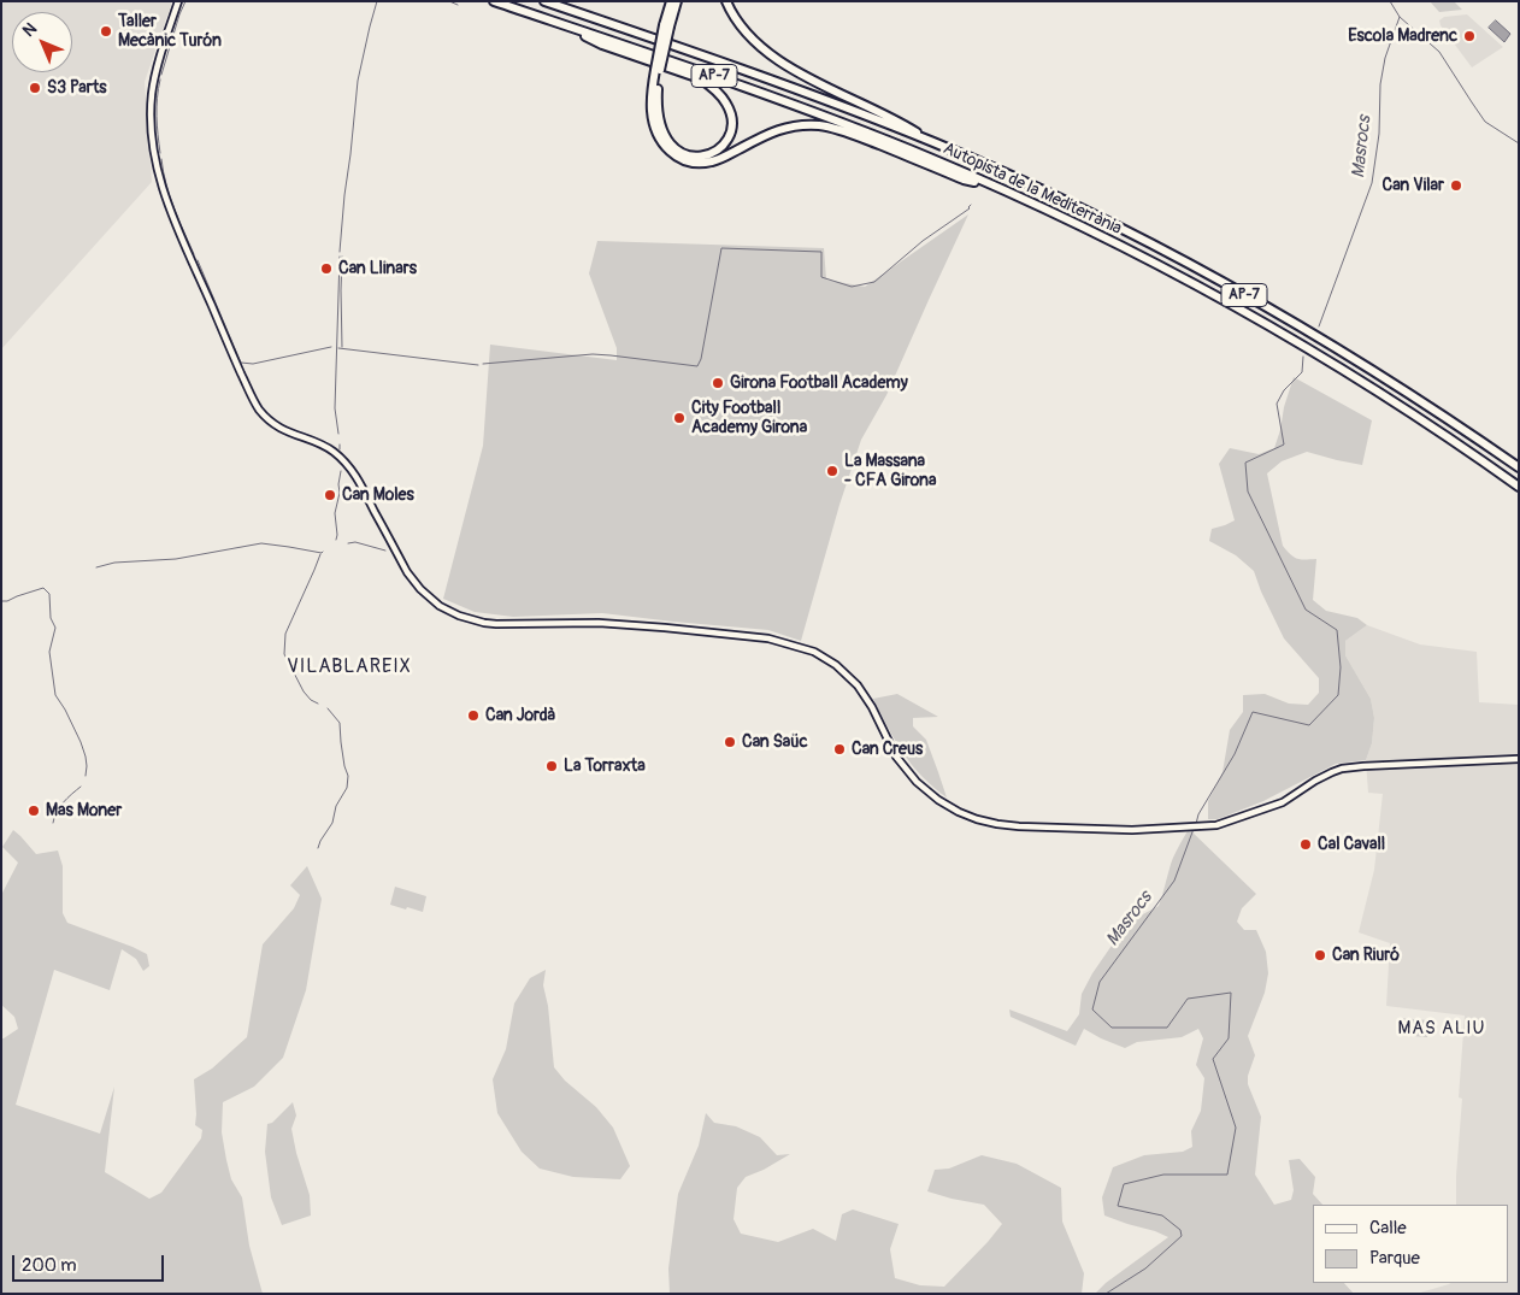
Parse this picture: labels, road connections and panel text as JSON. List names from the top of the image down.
{
  "streets": {
    "highway": ["AP-7", "Autopista de la Mediterrània"]
  },
  "districts": ["VILABLAREIX", "MAS ALIU"],
  "water": ["Masrocs"],
  "places": [
    "Taller Mecànic Turón",
    "Escola Madrenc",
    "S3 Parts",
    "Can Vilar",
    "Can Llinars",
    "Girona Football Academy",
    "City Football Academy Girona",
    "La Massana - CFA Girona",
    "Can Moles",
    "Can Jordà",
    "Can Saüc",
    "Can Creus",
    "La Torraxta",
    "Mas Moner",
    "Cal Cavall",
    "Can Riuró"
  ],
  "legend": ["Calle", "Parque"],
  "scale_bar": "200 m",
  "north": "top left"
}
